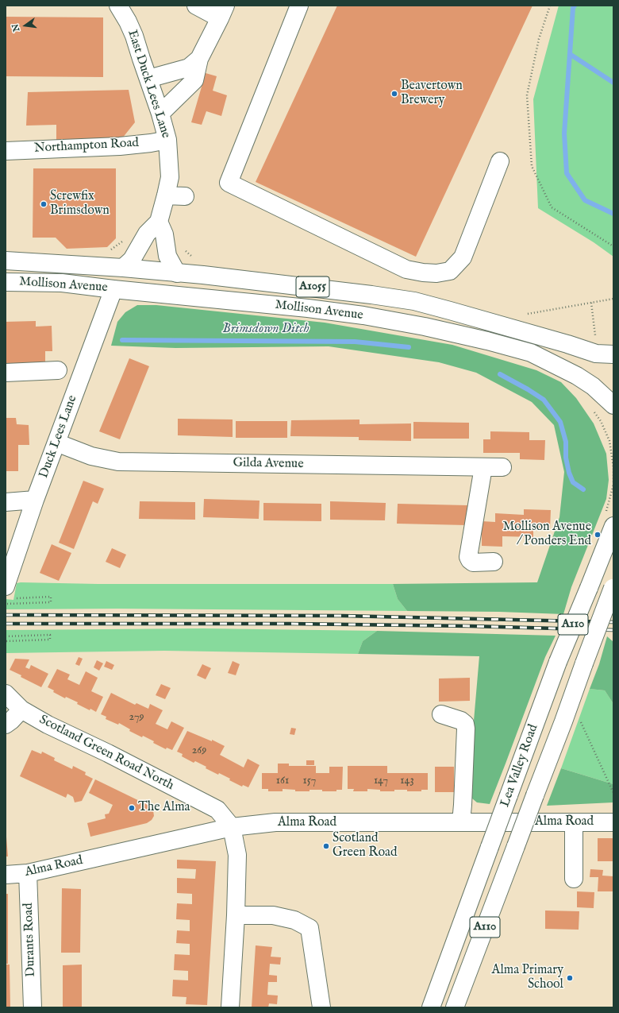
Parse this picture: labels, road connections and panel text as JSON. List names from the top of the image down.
{
  "streets": {
    "street": [
      "East Duck Lees Lane",
      "Northampton Road",
      "Mollison Avenue",
      "A1055",
      "Duck Lees Lane",
      "Gilda Avenue",
      "A110",
      "Scotland Green Road North",
      "Lea Valley Road",
      "Alma Road",
      "Durants Road"
    ]
  },
  "crossings": [
    ["East Duck Lees Lane", "Northampton Road"],
    ["East Duck Lees Lane", "Mollison Avenue"],
    ["Mollison Avenue", "Duck Lees Lane"],
    ["Duck Lees Lane", "Gilda Avenue"],
    ["Scotland Green Road North", "Alma Road"],
    ["Alma Road", "Durants Road"]
  ],
  "water": ["Brimsdown Ditch"],
  "places": [
    "Beavertown Brewery",
    "Screwfix Brimsdown",
    "Mollison Avenue / Ponders End",
    "The Alma",
    "Scotland Green Road",
    "Alma Primary School"
  ],
  "house_numbers": [
    "279",
    "269",
    "161",
    "157",
    "147",
    "143"
  ],
  "north": "left"
}
